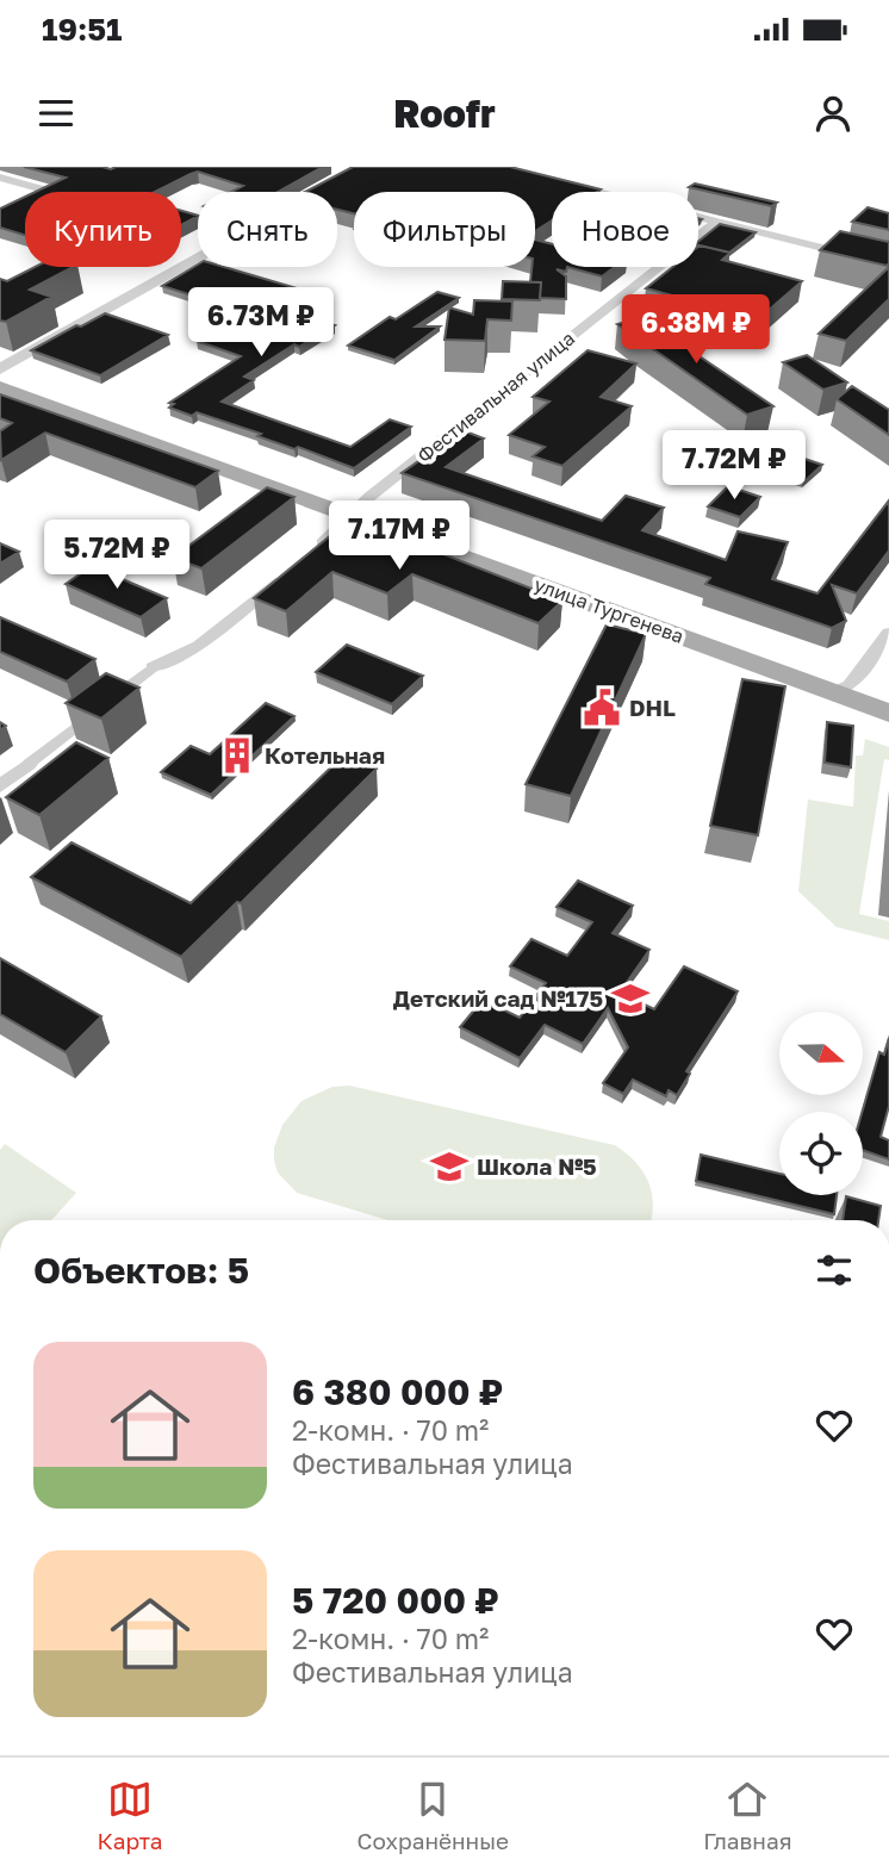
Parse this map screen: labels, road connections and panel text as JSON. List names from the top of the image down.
{
  "streets": {
    "main road": ["улица Тургенева"],
    "street": ["Фестивальная улица"]
  },
  "crossings": [
    ["Фестивальная улица", "улица Тургенева"]
  ],
  "places": {
    "public building": ["DHL"],
    "building": ["Котельная"],
    "school or university": ["Детский сад №175", "Школа №5"]
  },
  "north": "right",
  "page": {
    "status": "19:51",
    "header": "Roofr",
    "chip": [
      "Купить",
      "Снять",
      "Фильтры",
      "Новое"
    ],
    "price": [
      "6.73M ₽",
      "6.38M ₽",
      "7.72M ₽",
      "7.17M ₽",
      "5.72M ₽"
    ],
    "heading": "Объектов: 5",
    "list": [
      {
        "name": "6 380 000 ₽",
        "note": "2-комн. · 70 m² · Фестивальная улица"
      },
      {
        "name": "5 720 000 ₽",
        "note": "2-комн. · 70 m² · Фестивальная улица"
      }
    ],
    "tabs": ["Карта", "Сохранённые", "Главная"]
  }
}
